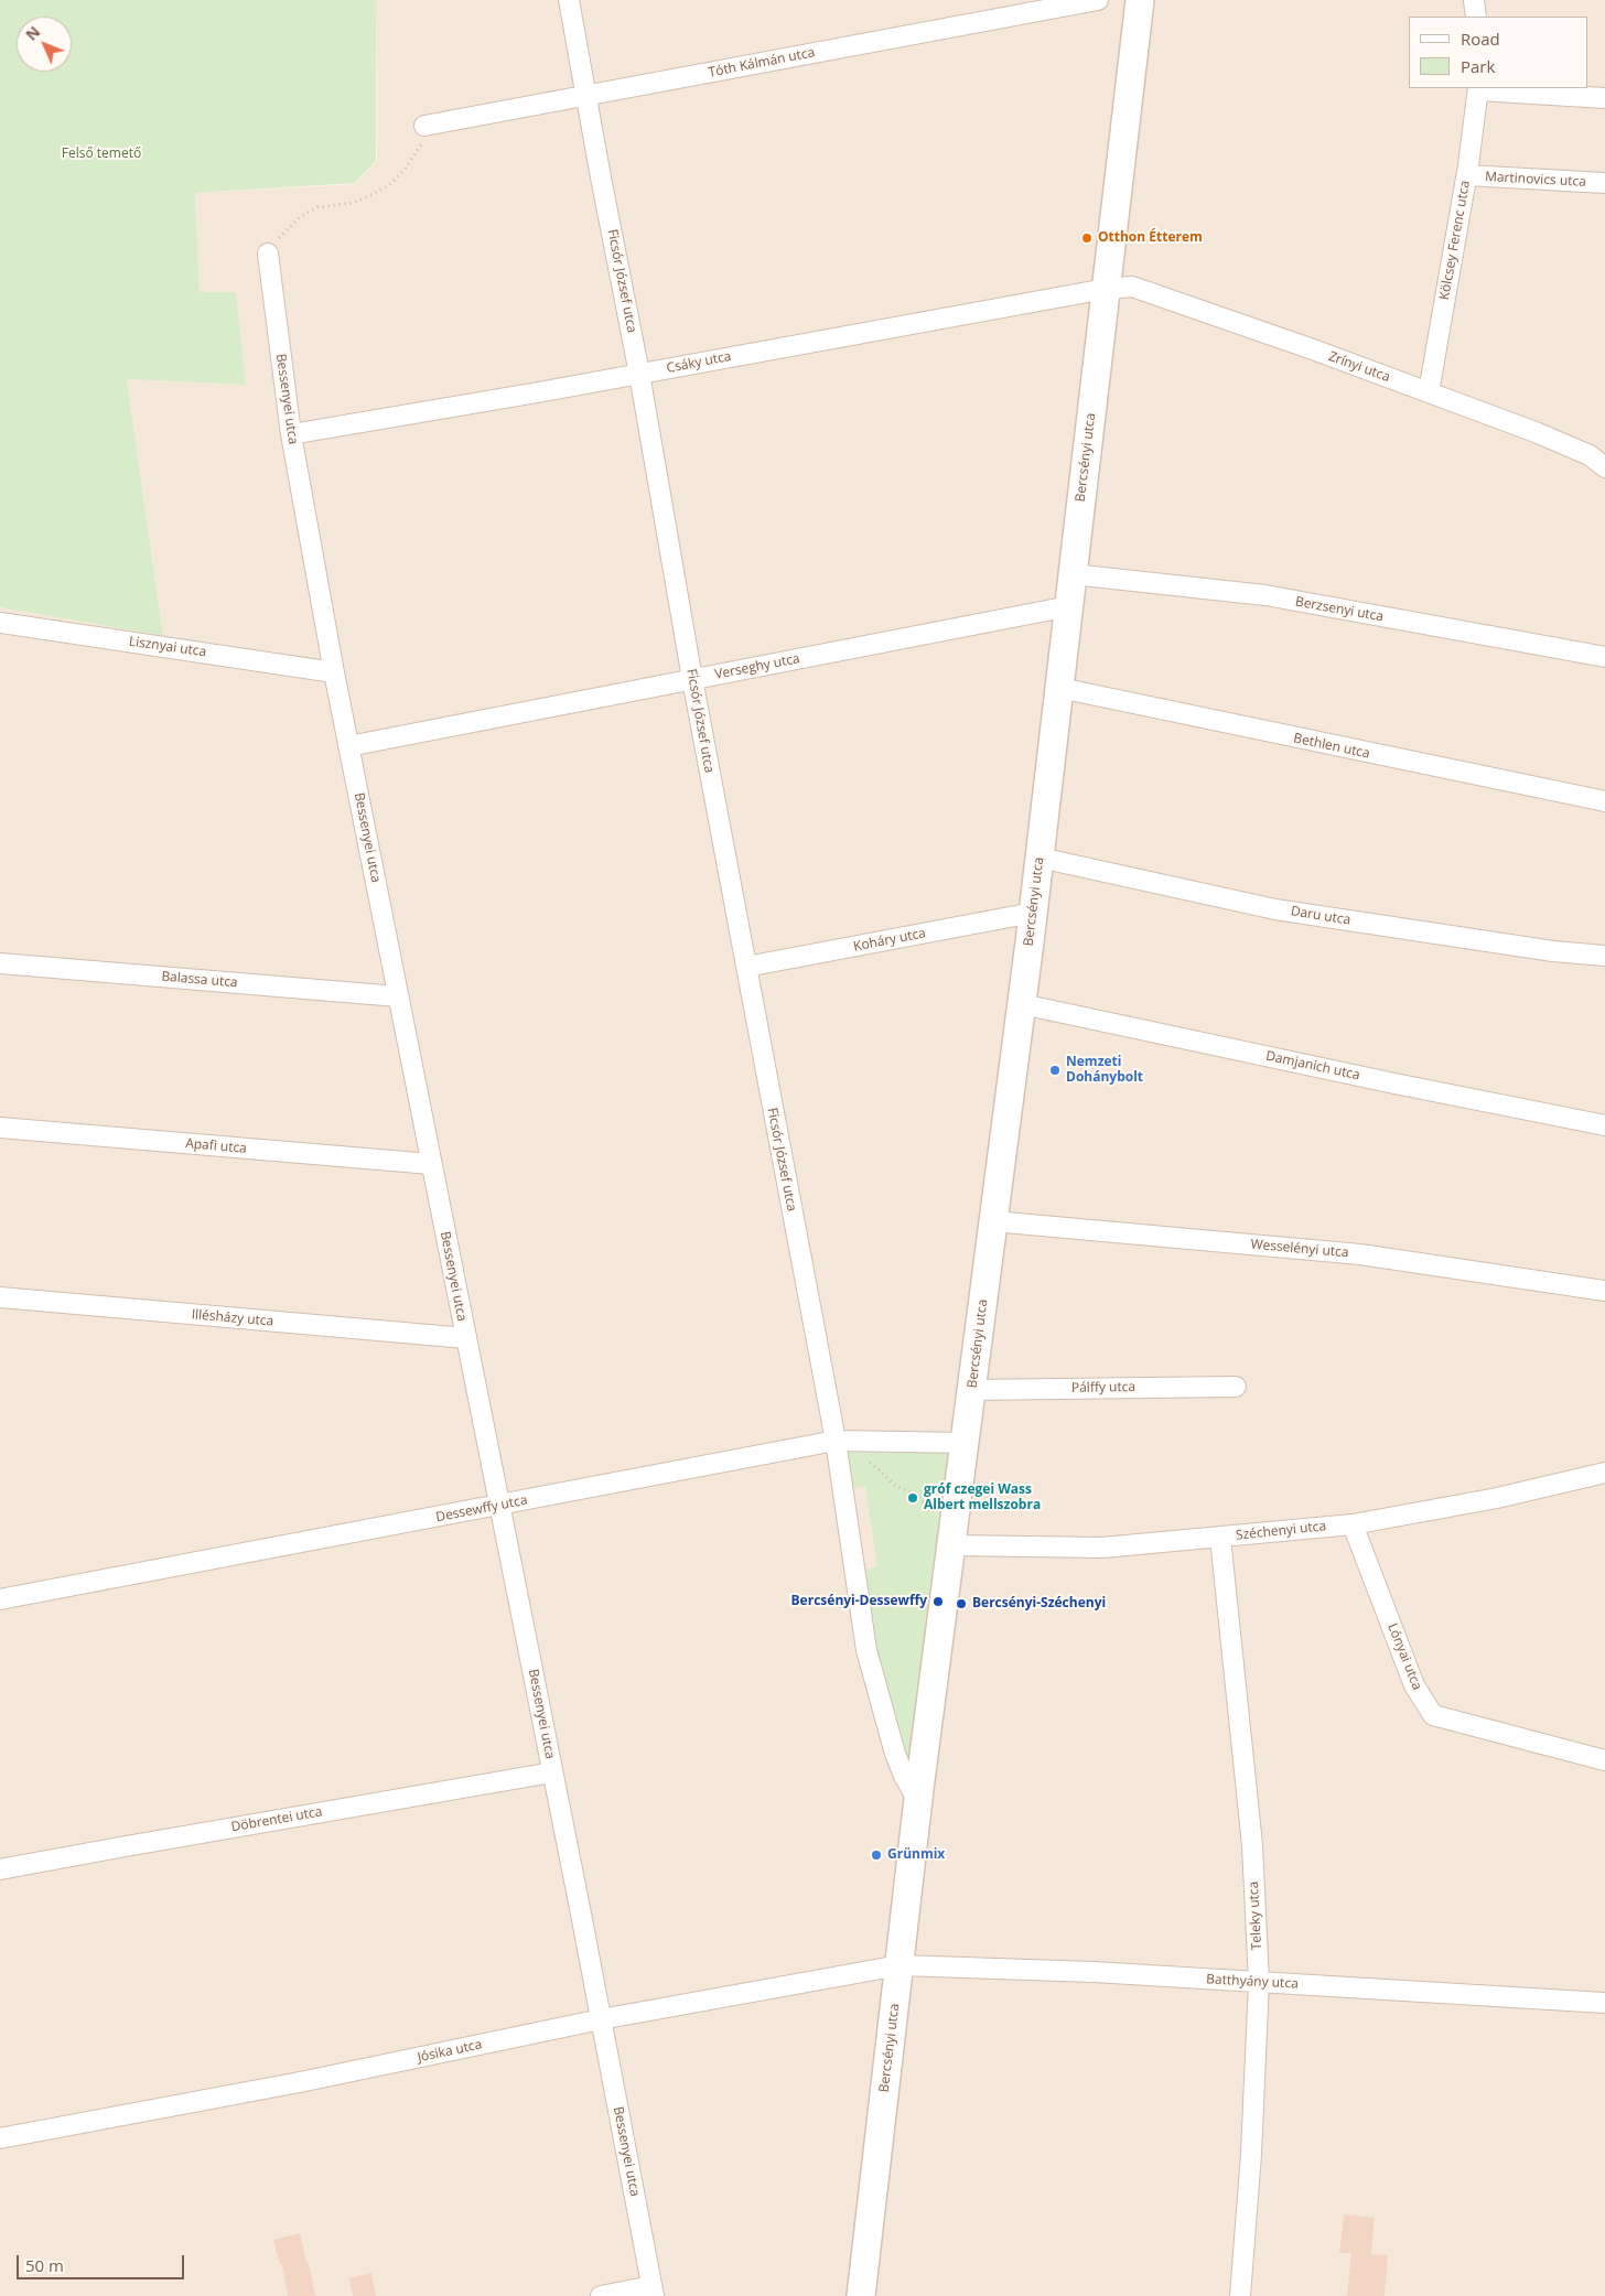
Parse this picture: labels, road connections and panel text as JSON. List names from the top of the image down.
{
  "streets": {
    "street": [
      "Tóth Kálmán utca",
      "Martinovics utca",
      "Kölcsey Ferenc utca",
      "Ficsór József utca",
      "Csáky utca",
      "Zrínyi utca",
      "Bessenyei utca",
      "Bercsényi utca",
      "Berzsenyi utca",
      "Lisznyai utca",
      "Verseghy utca",
      "Bethlen utca",
      "Daru utca",
      "Koháry utca",
      "Balassa utca",
      "Damjanich utca",
      "Apafi utca",
      "Wesselényi utca",
      "Illésházy utca",
      "Pálffy utca",
      "Dessewffy utca",
      "Széchenyi utca",
      "Lónyai utca",
      "Döbrentei utca",
      "Teleky utca",
      "Batthyány utca",
      "Jósika utca"
    ]
  },
  "crossings": [
    ["Tóth Kálmán utca", "Ficsór József utca"],
    ["Martinovics utca", "Kölcsey Ferenc utca"],
    ["Kölcsey Ferenc utca", "Zrínyi utca"],
    ["Ficsór József utca", "Csáky utca"],
    ["Ficsór József utca", "Verseghy utca"],
    ["Ficsór József utca", "Koháry utca"],
    ["Ficsór József utca", "Dessewffy utca"],
    ["Csáky utca", "Zrínyi utca"],
    ["Csáky utca", "Bessenyei utca"],
    ["Csáky utca", "Bercsényi utca"],
    ["Zrínyi utca", "Bercsényi utca"],
    ["Bessenyei utca", "Lisznyai utca"],
    ["Bessenyei utca", "Verseghy utca"],
    ["Bessenyei utca", "Balassa utca"],
    ["Bessenyei utca", "Apafi utca"],
    ["Bessenyei utca", "Illésházy utca"],
    ["Bessenyei utca", "Dessewffy utca"],
    ["Bessenyei utca", "Döbrentei utca"],
    ["Bessenyei utca", "Jósika utca"],
    ["Bercsényi utca", "Berzsenyi utca"],
    ["Bercsényi utca", "Verseghy utca"],
    ["Bercsényi utca", "Bethlen utca"],
    ["Bercsényi utca", "Daru utca"],
    ["Bercsényi utca", "Koháry utca"],
    ["Bercsényi utca", "Damjanich utca"],
    ["Bercsényi utca", "Wesselényi utca"],
    ["Bercsényi utca", "Pálffy utca"],
    ["Bercsényi utca", "Dessewffy utca"],
    ["Bercsényi utca", "Széchenyi utca"],
    ["Bercsényi utca", "Batthyány utca"],
    ["Bercsényi utca", "Jósika utca"],
    ["Széchenyi utca", "Lónyai utca"],
    ["Széchenyi utca", "Teleky utca"],
    ["Teleky utca", "Batthyány utca"],
    ["Batthyány utca", "Jósika utca"]
  ],
  "parks": ["Felső temető"],
  "places": [
    "Otthon Étterem",
    "Nemzeti Dohánybolt",
    "gróf czegei Wass Albert mellszobra",
    "Bercsényi-Dessewffy",
    "Bercsényi-Széchenyi",
    "Grünmix"
  ],
  "legend": ["Road", "Park"],
  "scale_bar": "50 m",
  "north": "top left"
}
